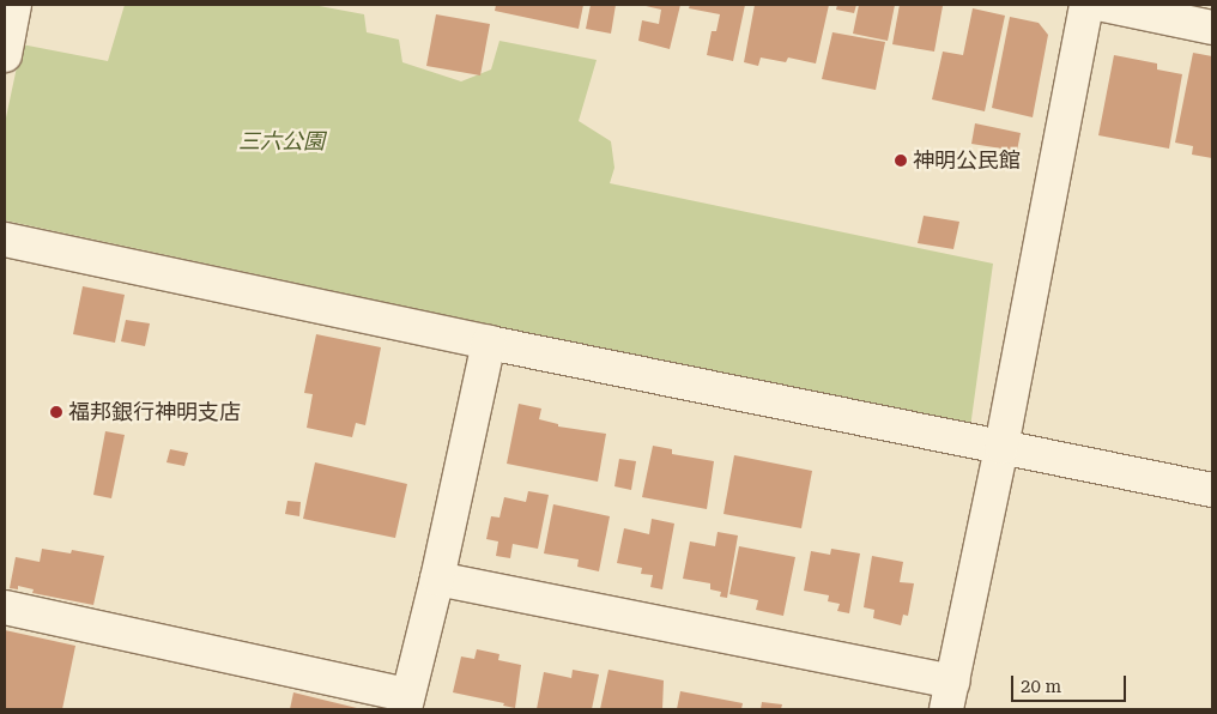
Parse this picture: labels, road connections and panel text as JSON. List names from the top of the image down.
{
  "parks": ["三六公園"],
  "places": ["神明公民館", "福邦銀行神明支店"],
  "scale_bar": "20 m"
}
